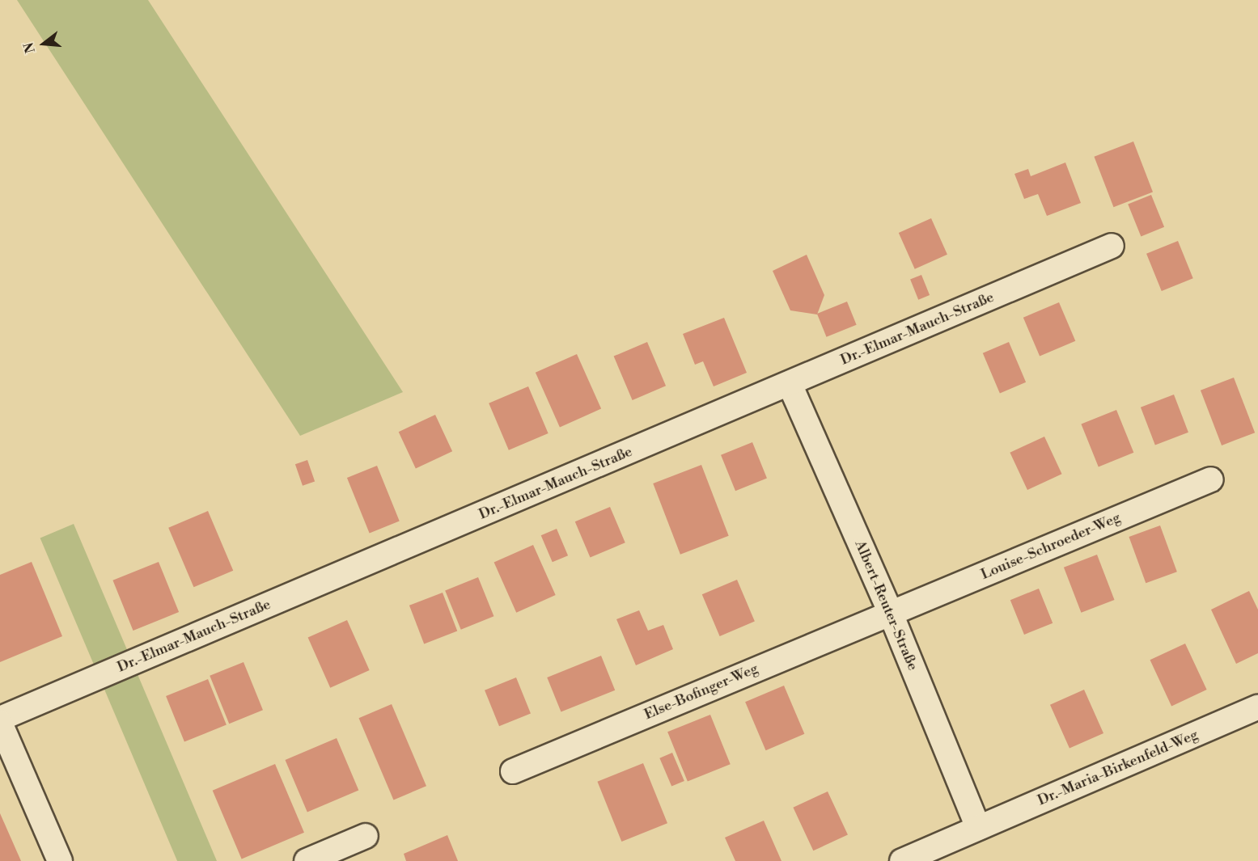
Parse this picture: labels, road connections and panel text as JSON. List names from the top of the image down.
{
  "streets": {
    "street": [
      "Dr.-Elmar-Mauch-Straße",
      "Louise-Schroeder-Weg",
      "Albert-Reuter-Straße",
      "Else-Bofinger-Weg",
      "Dr.-Maria-Birkenfeld-Weg"
    ]
  },
  "crossings": [
    ["Dr.-Elmar-Mauch-Straße", "Albert-Reuter-Straße"],
    ["Louise-Schroeder-Weg", "Albert-Reuter-Straße"],
    ["Louise-Schroeder-Weg", "Else-Bofinger-Weg"],
    ["Albert-Reuter-Straße", "Else-Bofinger-Weg"],
    ["Albert-Reuter-Straße", "Dr.-Maria-Birkenfeld-Weg"]
  ],
  "north": "left"
}
